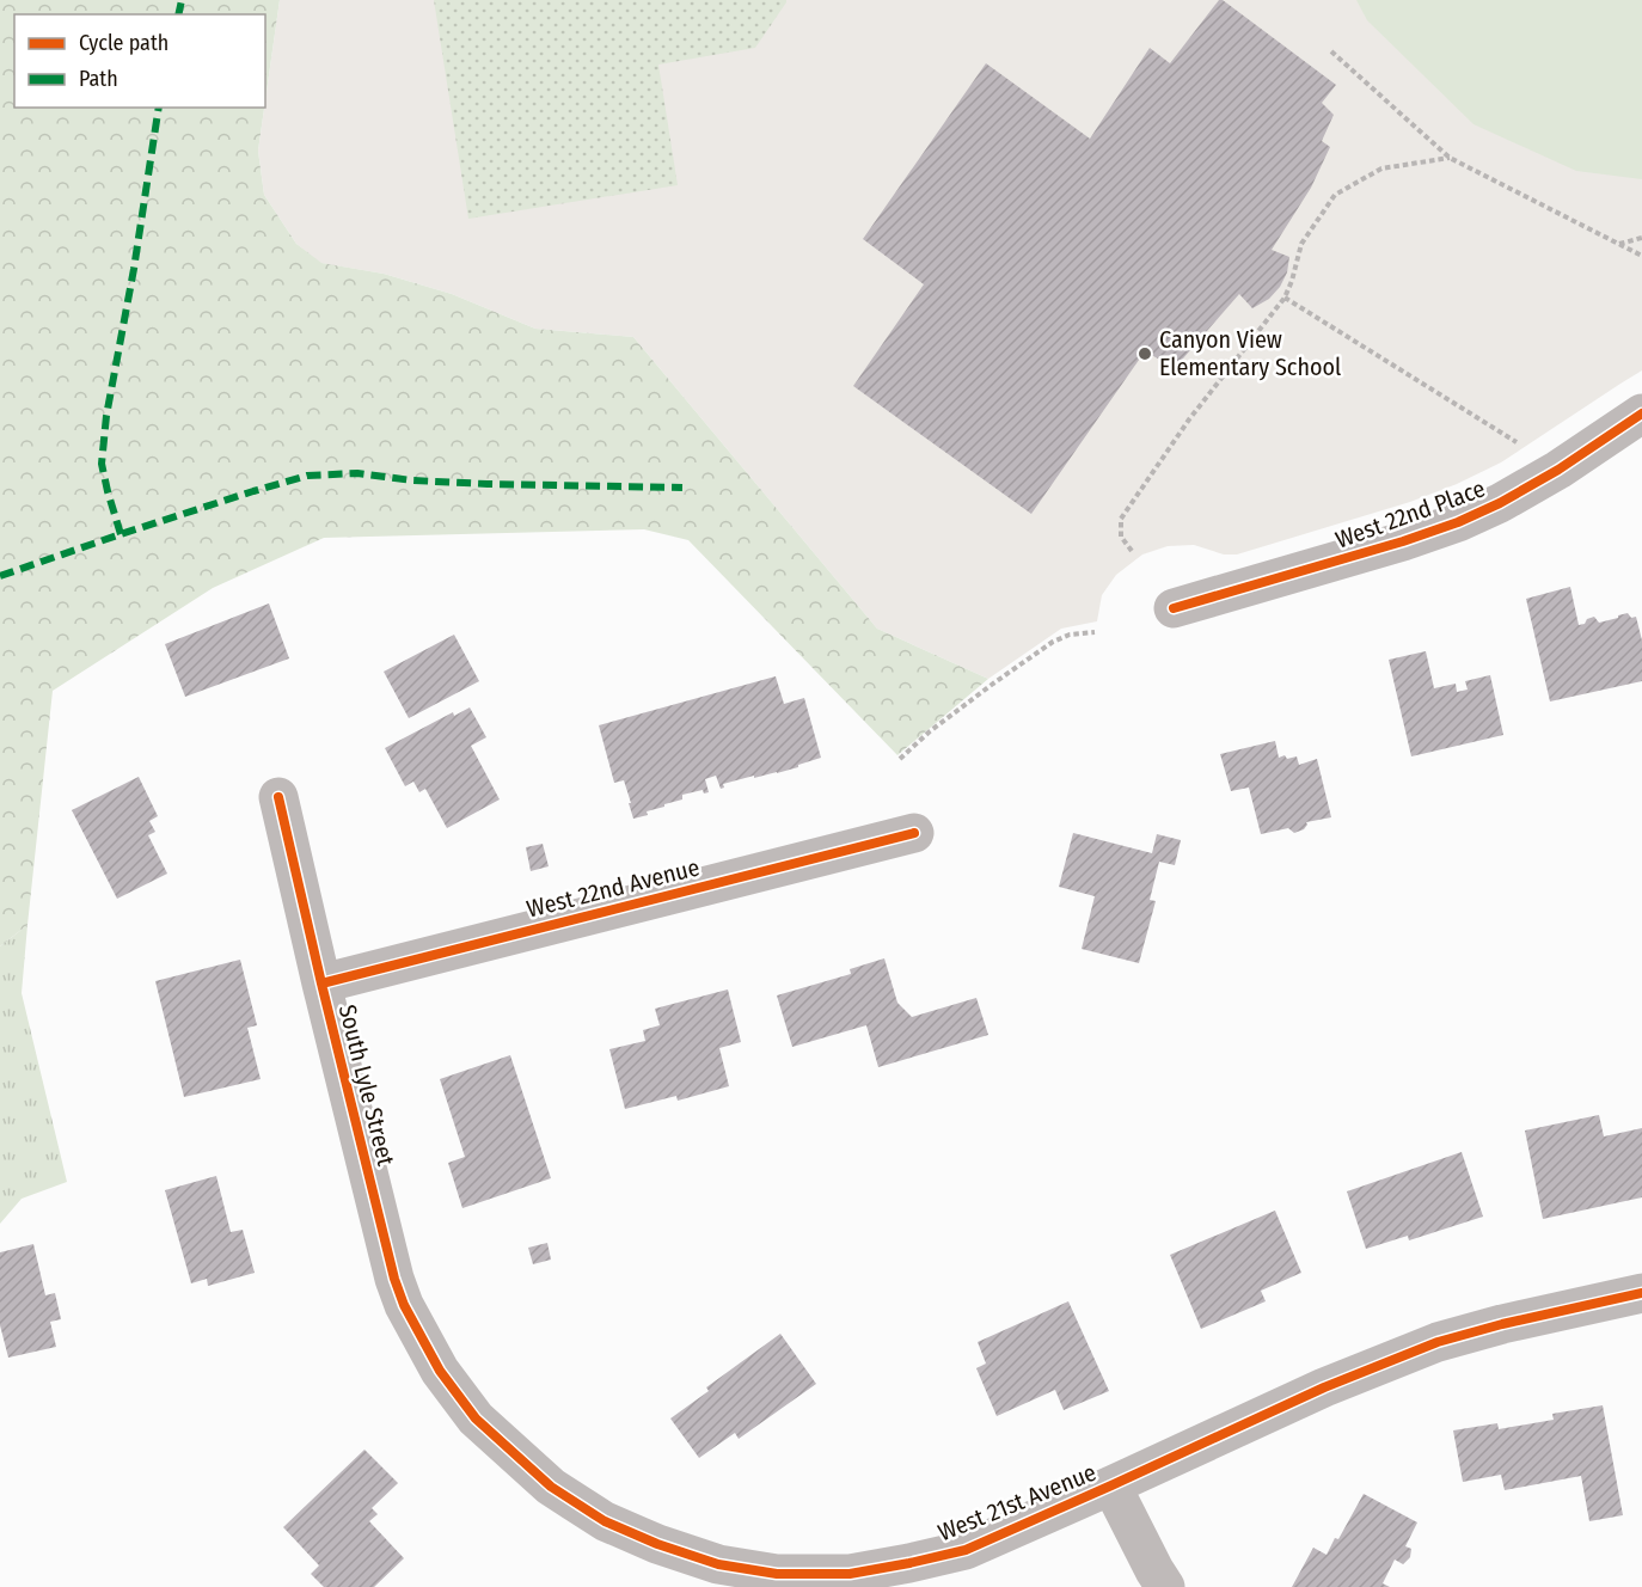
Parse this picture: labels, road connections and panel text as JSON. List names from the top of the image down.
{
  "streets": {
    "street": [
      "West 22nd Place",
      "West 22nd Avenue",
      "South Lyle Street",
      "West 21st Avenue"
    ]
  },
  "crossings": [
    ["West 22nd Avenue", "South Lyle Street"],
    ["South Lyle Street", "West 21st Avenue"]
  ],
  "places": ["Canyon View Elementary School"],
  "legend": ["Cycle path", "Path"]
}
